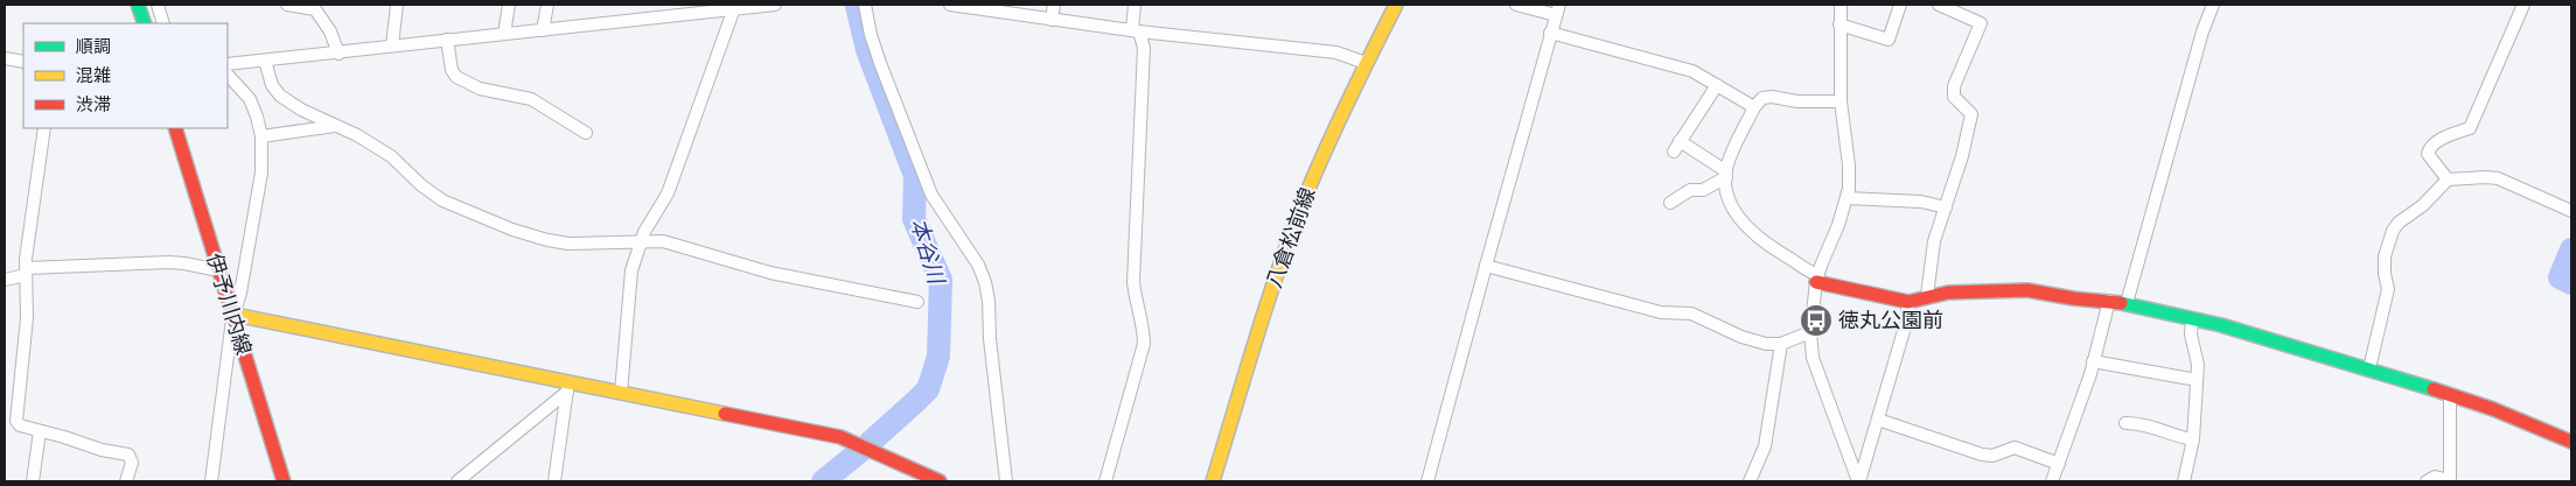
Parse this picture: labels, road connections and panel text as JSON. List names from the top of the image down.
{
  "streets": {
    "street": ["八倉松前線", "伊予川内線"]
  },
  "water": ["本谷川"],
  "places": {
    "bus stop": ["徳丸公園前"]
  },
  "legend": ["順調", "混雑", "渋滞"]
}
